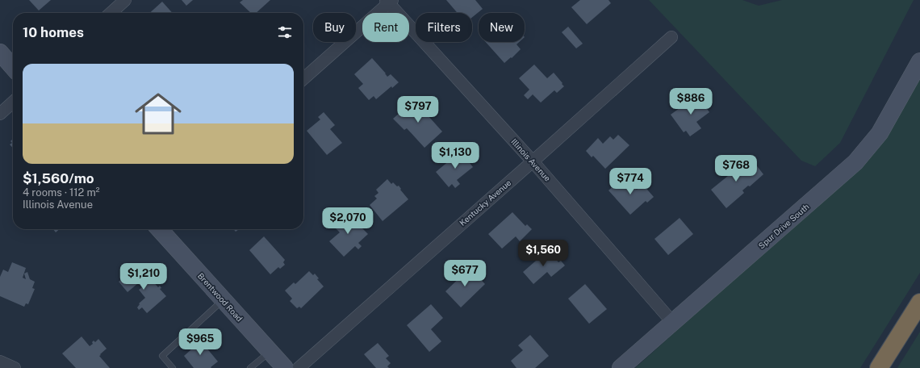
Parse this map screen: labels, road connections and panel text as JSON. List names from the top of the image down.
{
  "streets": {
    "street": [
      "Illinois Avenue",
      "Kentucky Avenue",
      "Spur Drive South",
      "Brentwood Road"
    ]
  },
  "crossings": [
    ["Illinois Avenue", "Kentucky Avenue"],
    ["Illinois Avenue", "Spur Drive South"]
  ],
  "page": {
    "chip": [
      "Buy",
      "Rent",
      "Filters",
      "New"
    ],
    "heading": "10 homes",
    "list": [
      {
        "name": "$1,560/mo",
        "note": "4 rooms · 112 m² · Illinois Avenue"
      }
    ],
    "price": [
      "$886",
      "$797",
      "$1,130",
      "$768",
      "$774",
      "$2,070",
      "$1,560",
      "$677",
      "$1,210",
      "$965"
    ]
  }
}
